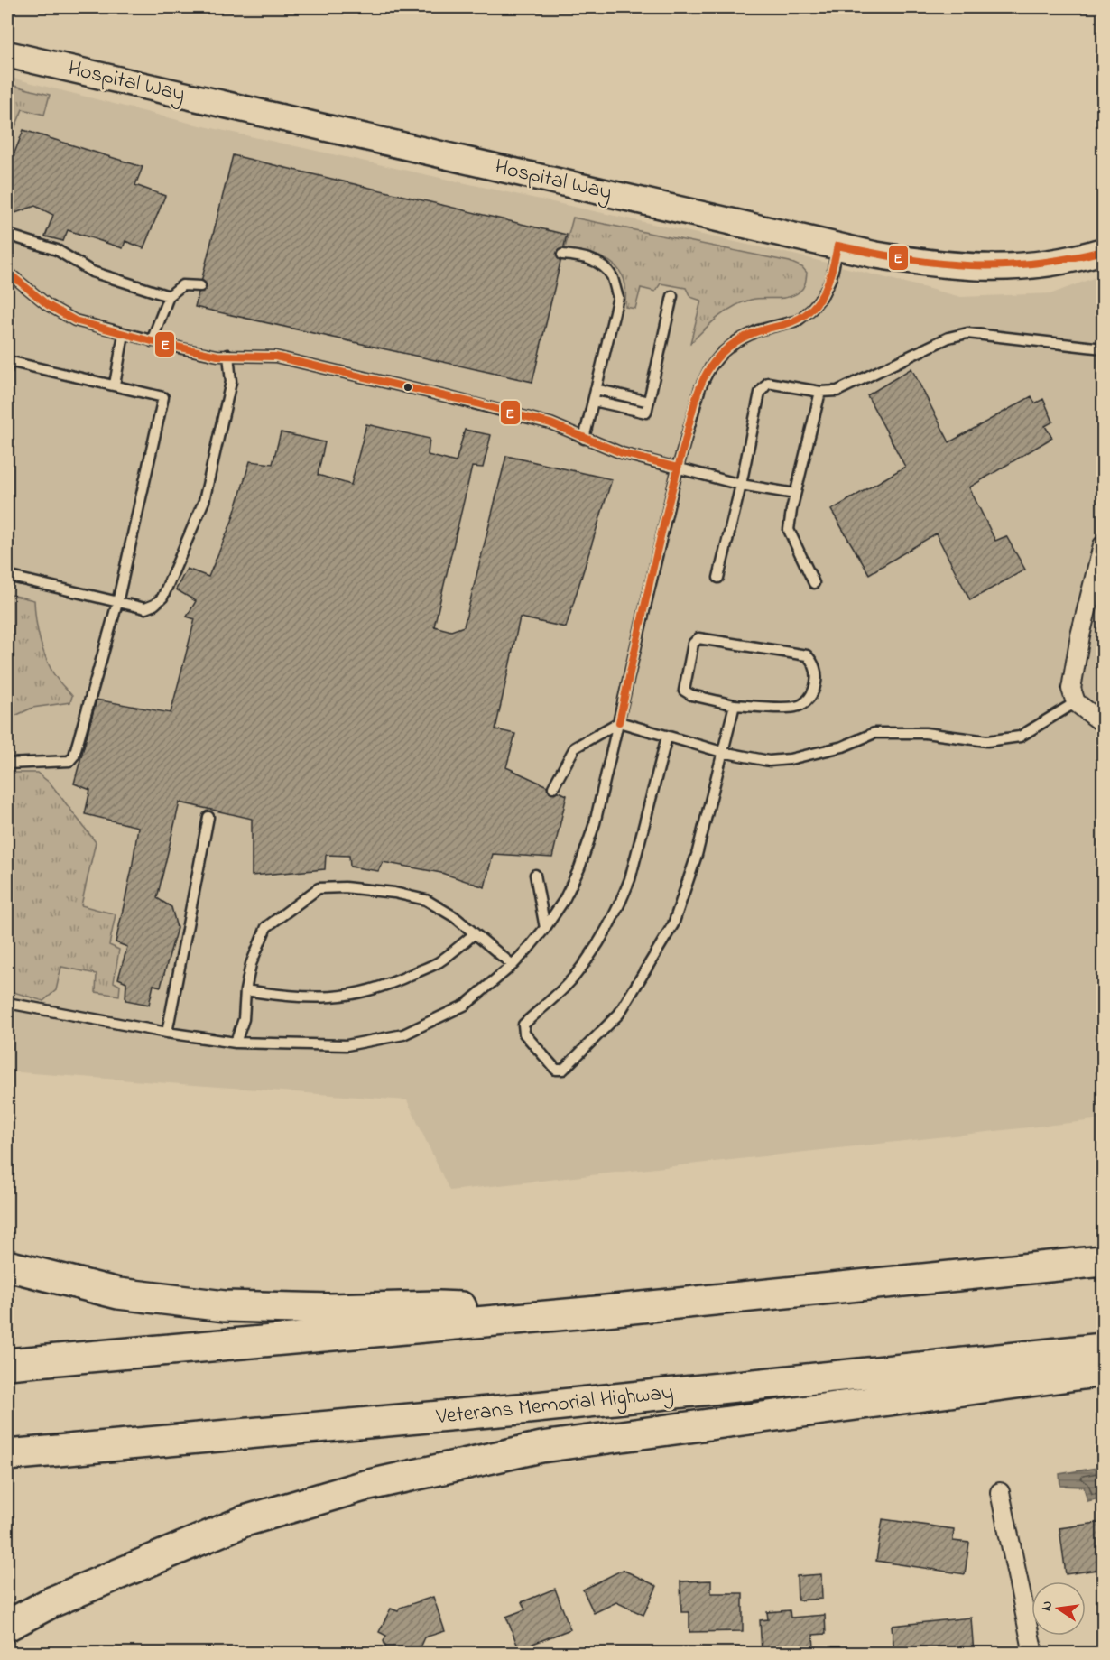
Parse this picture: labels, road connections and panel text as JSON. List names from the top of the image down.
{
  "streets": {
    "highway": ["Veterans Memorial Highway"],
    "street": ["Hospital Way"]
  },
  "lines": ["transit line E"],
  "north": "left"
}
